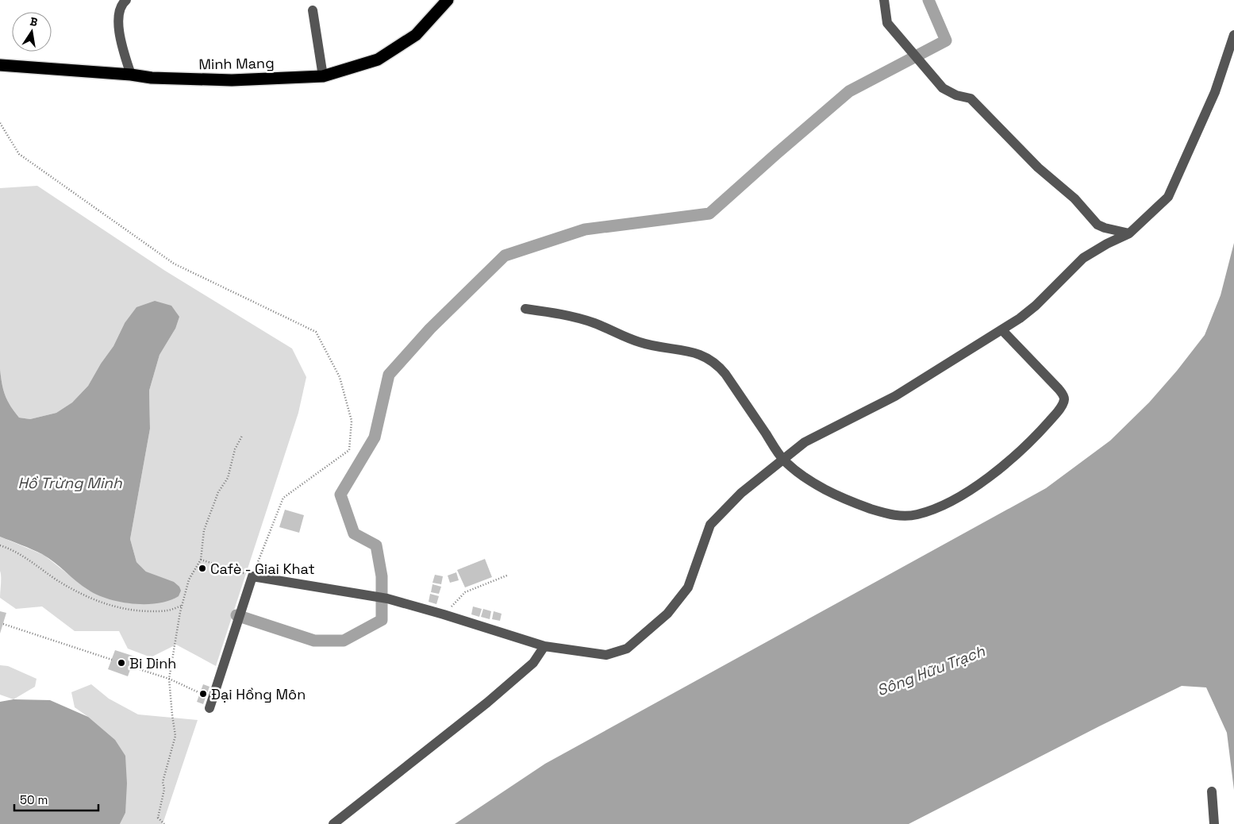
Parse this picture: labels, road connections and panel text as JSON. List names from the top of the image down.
{
  "streets": {
    "highway": ["Minh Mang"]
  },
  "water": ["Hồ Trừng Minh", "Sông Hữu Trạch"],
  "places": ["Cafè - Giai Khat", "Bi Dinh", "Đại Hồng Môn"],
  "scale_bar": "50 m",
  "north": "top"
}
